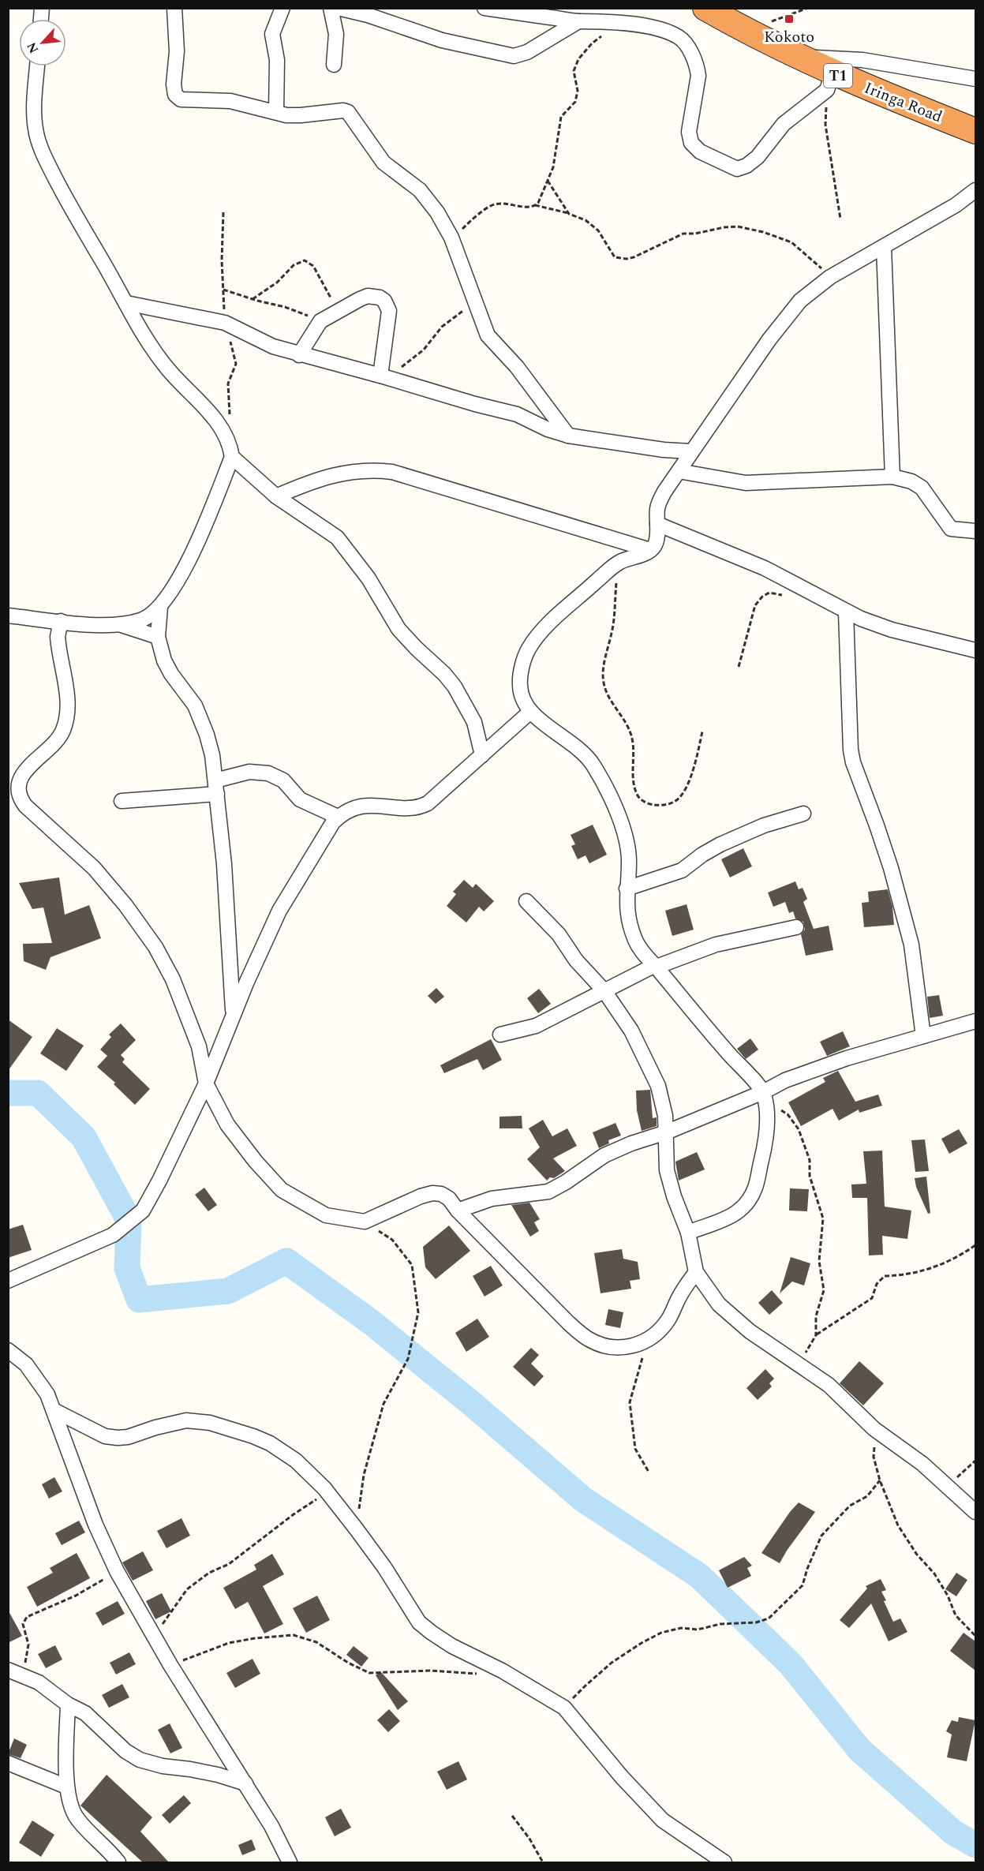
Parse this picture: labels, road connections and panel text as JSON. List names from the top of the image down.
{
  "streets": {
    "highway": ["T1", "Iringa Road"]
  },
  "places": {
    "transit": ["Kokoto"]
  },
  "north": "bottom left"
}
